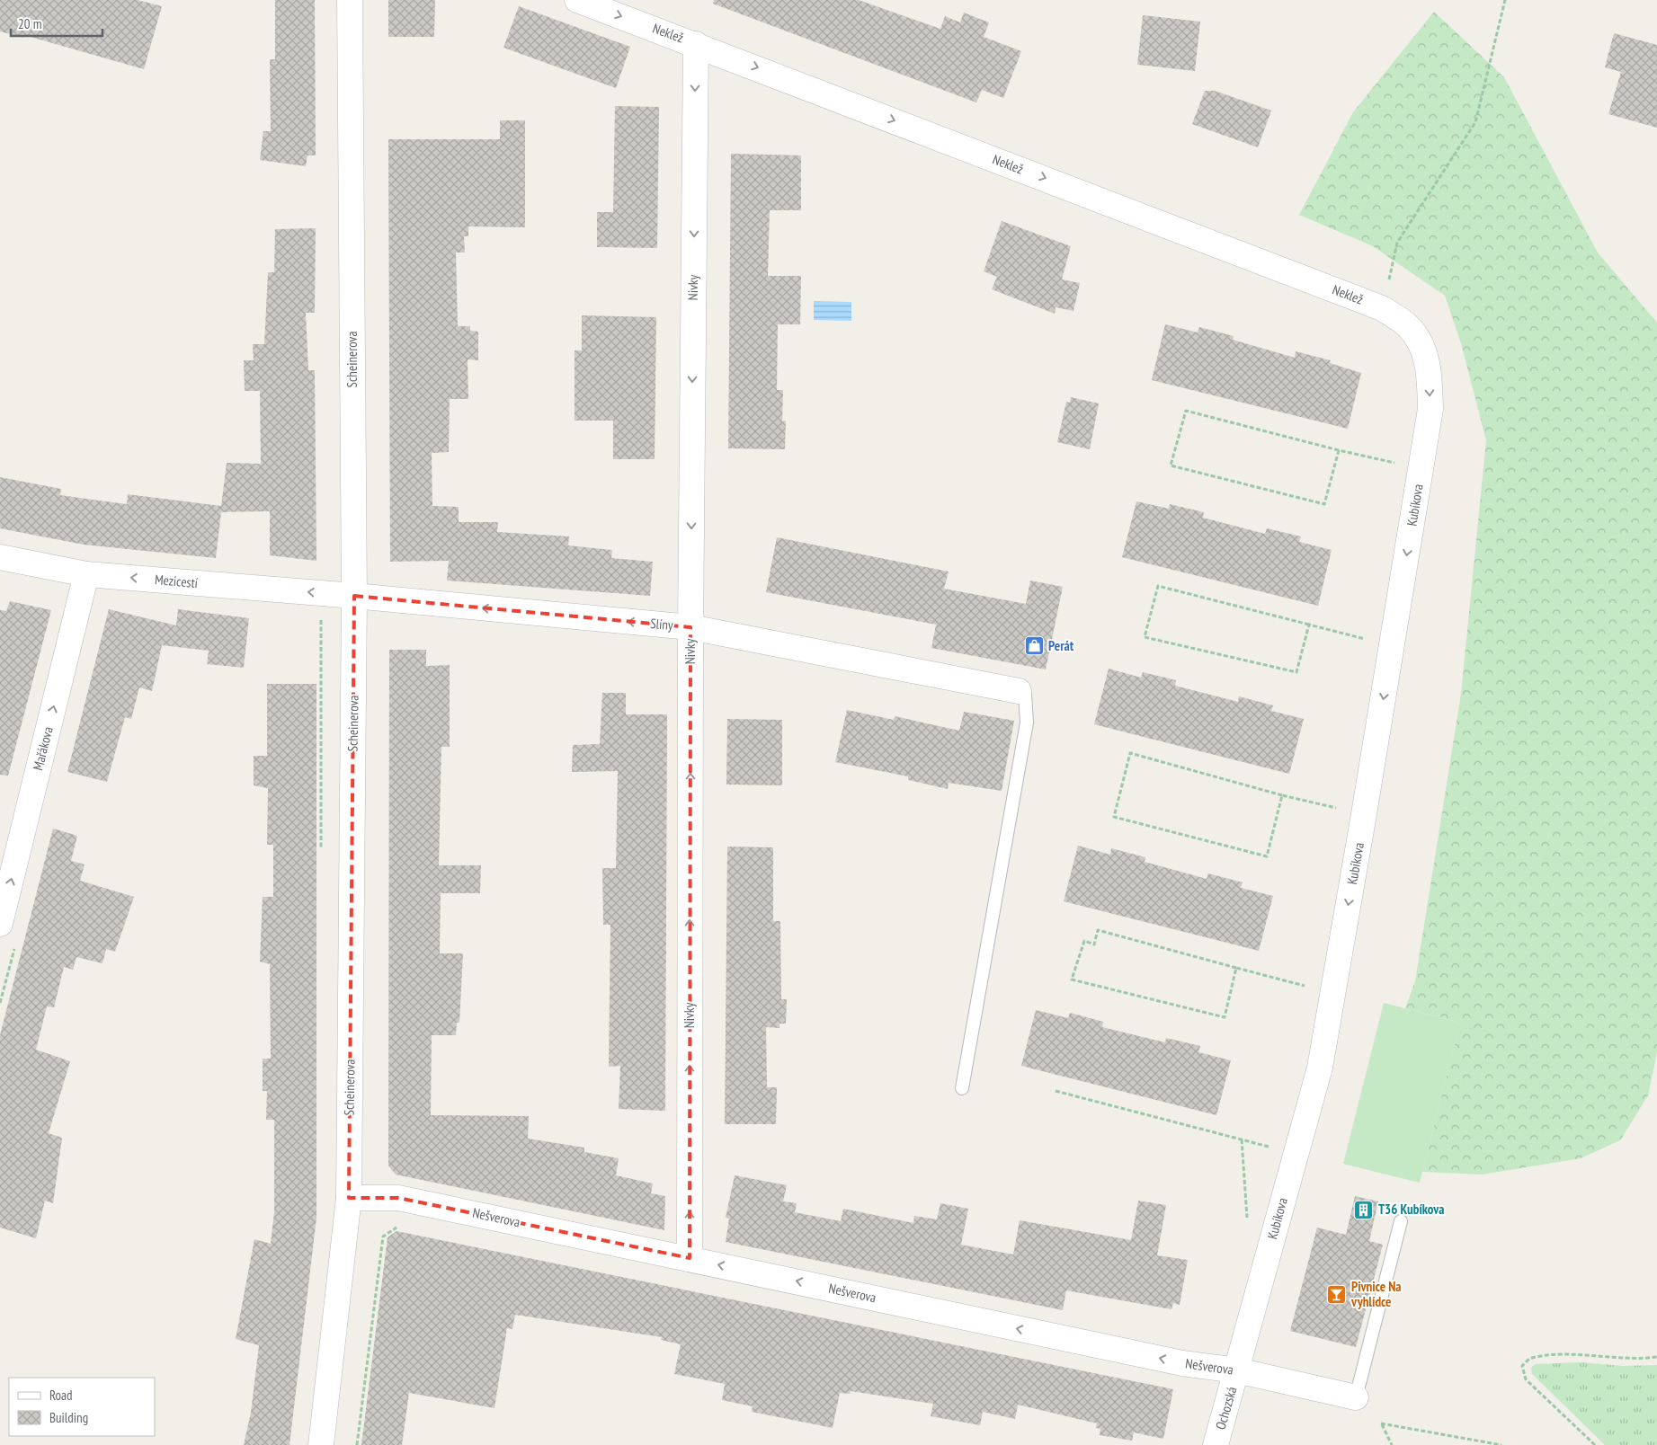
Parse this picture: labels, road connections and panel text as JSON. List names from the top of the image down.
{
  "streets": {
    "street": [
      "Neklež",
      "Nivky",
      "Scheinerova",
      "Kubíkova",
      "Mezicestí",
      "Slíny",
      "Mařákova",
      "Nešverova",
      "Ochozská"
    ]
  },
  "crossings": [
    ["Neklež", "Nivky"],
    ["Neklež", "Kubíkova"],
    ["Nivky", "Slíny"],
    ["Nivky", "Nešverova"],
    ["Scheinerova", "Mezicestí"],
    ["Scheinerova", "Slíny"],
    ["Scheinerova", "Nešverova"],
    ["Kubíkova", "Nešverova"],
    ["Kubíkova", "Ochozská"],
    ["Mezicestí", "Slíny"],
    ["Mezicestí", "Mařákova"],
    ["Nešverova", "Ochozská"]
  ],
  "one_way": [
    "Neklež",
    "Kubíkova",
    "Mezicestí",
    "Slíny",
    "Mařákova",
    "Nešverova"
  ],
  "places": {
    "shop": ["Perát"],
    "building": ["T36 Kubíkova"],
    "bar": ["Pivnice Na vyhlídce"]
  },
  "legend": ["Road", "Building"],
  "scale_bar": "20 m"
}
